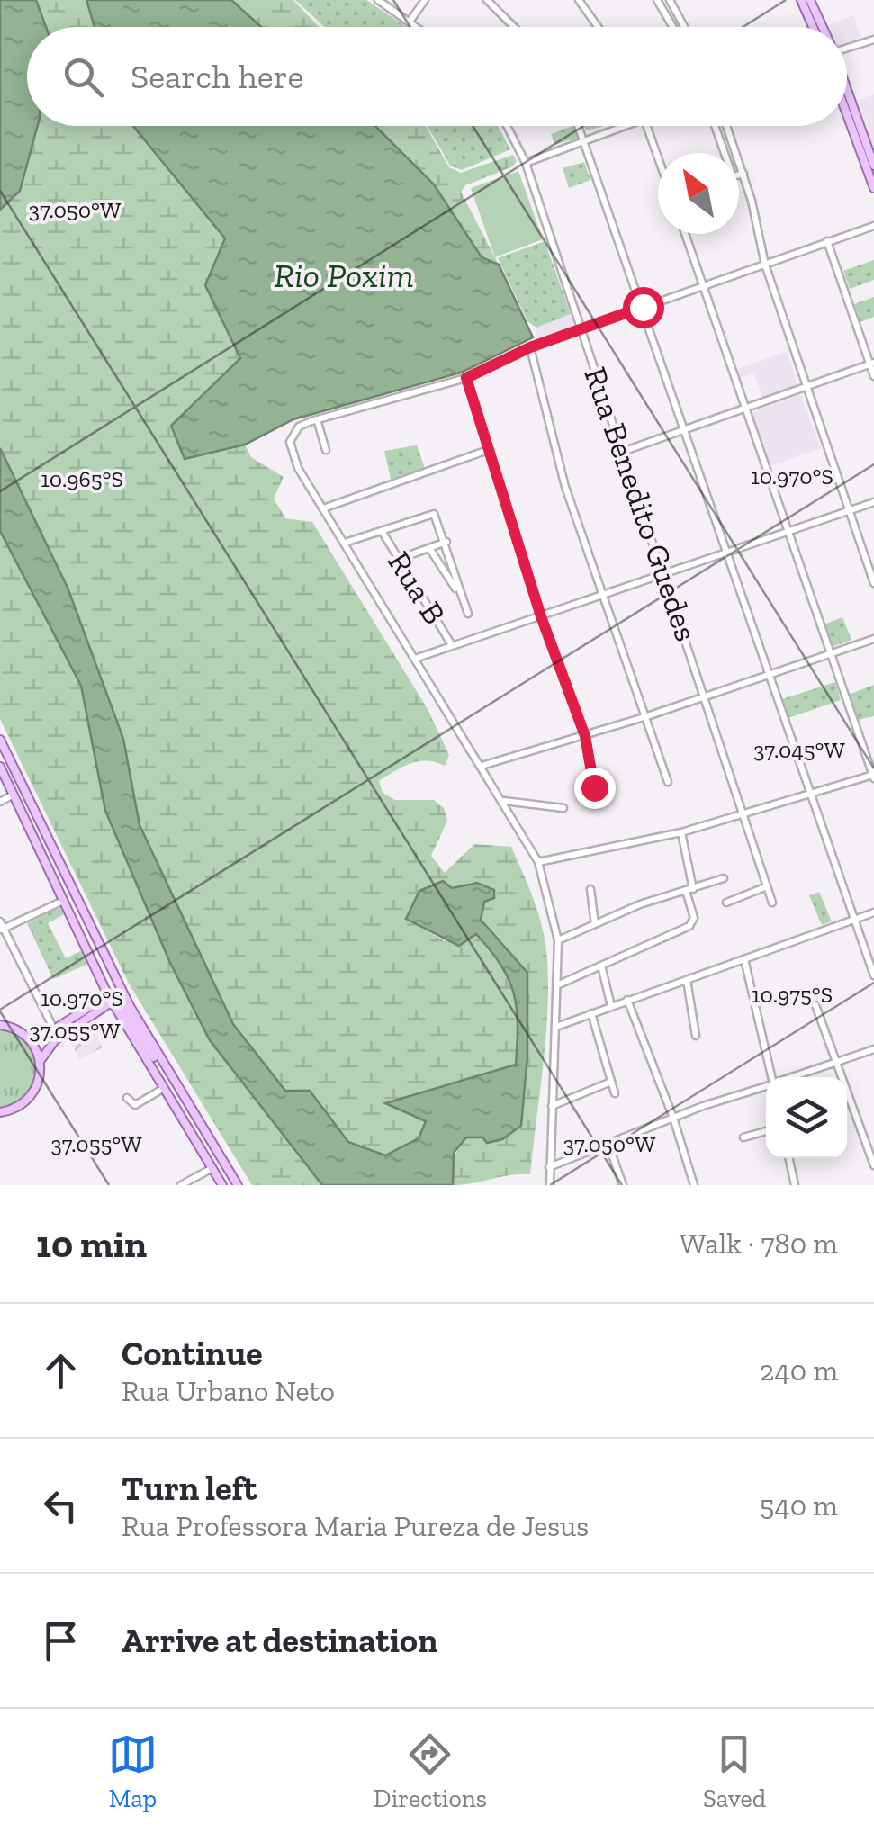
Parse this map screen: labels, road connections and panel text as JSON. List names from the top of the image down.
{
  "streets": {
    "street": ["Rua Benedito Guedes", "Rua B"]
  },
  "water": ["Rio Poxim"],
  "north": "top left",
  "page": {
    "search": "Search here",
    "heading": ["10 min", "Walk · 780 m"],
    "list": [
      ["Continue", "Rua Urbano Neto", "240 m"],
      ["Turn left", "Rua Professora Maria Pureza de Jesus", "540 m"],
      "Arrive at destination"
    ],
    "nav": ["Map", "Directions", "Saved"]
  },
  "coordinates": [
    "37.050°W",
    "10.970°S",
    "10.965°S",
    "37.045°W",
    "10.975°S",
    "37.055°W"
  ]
}
